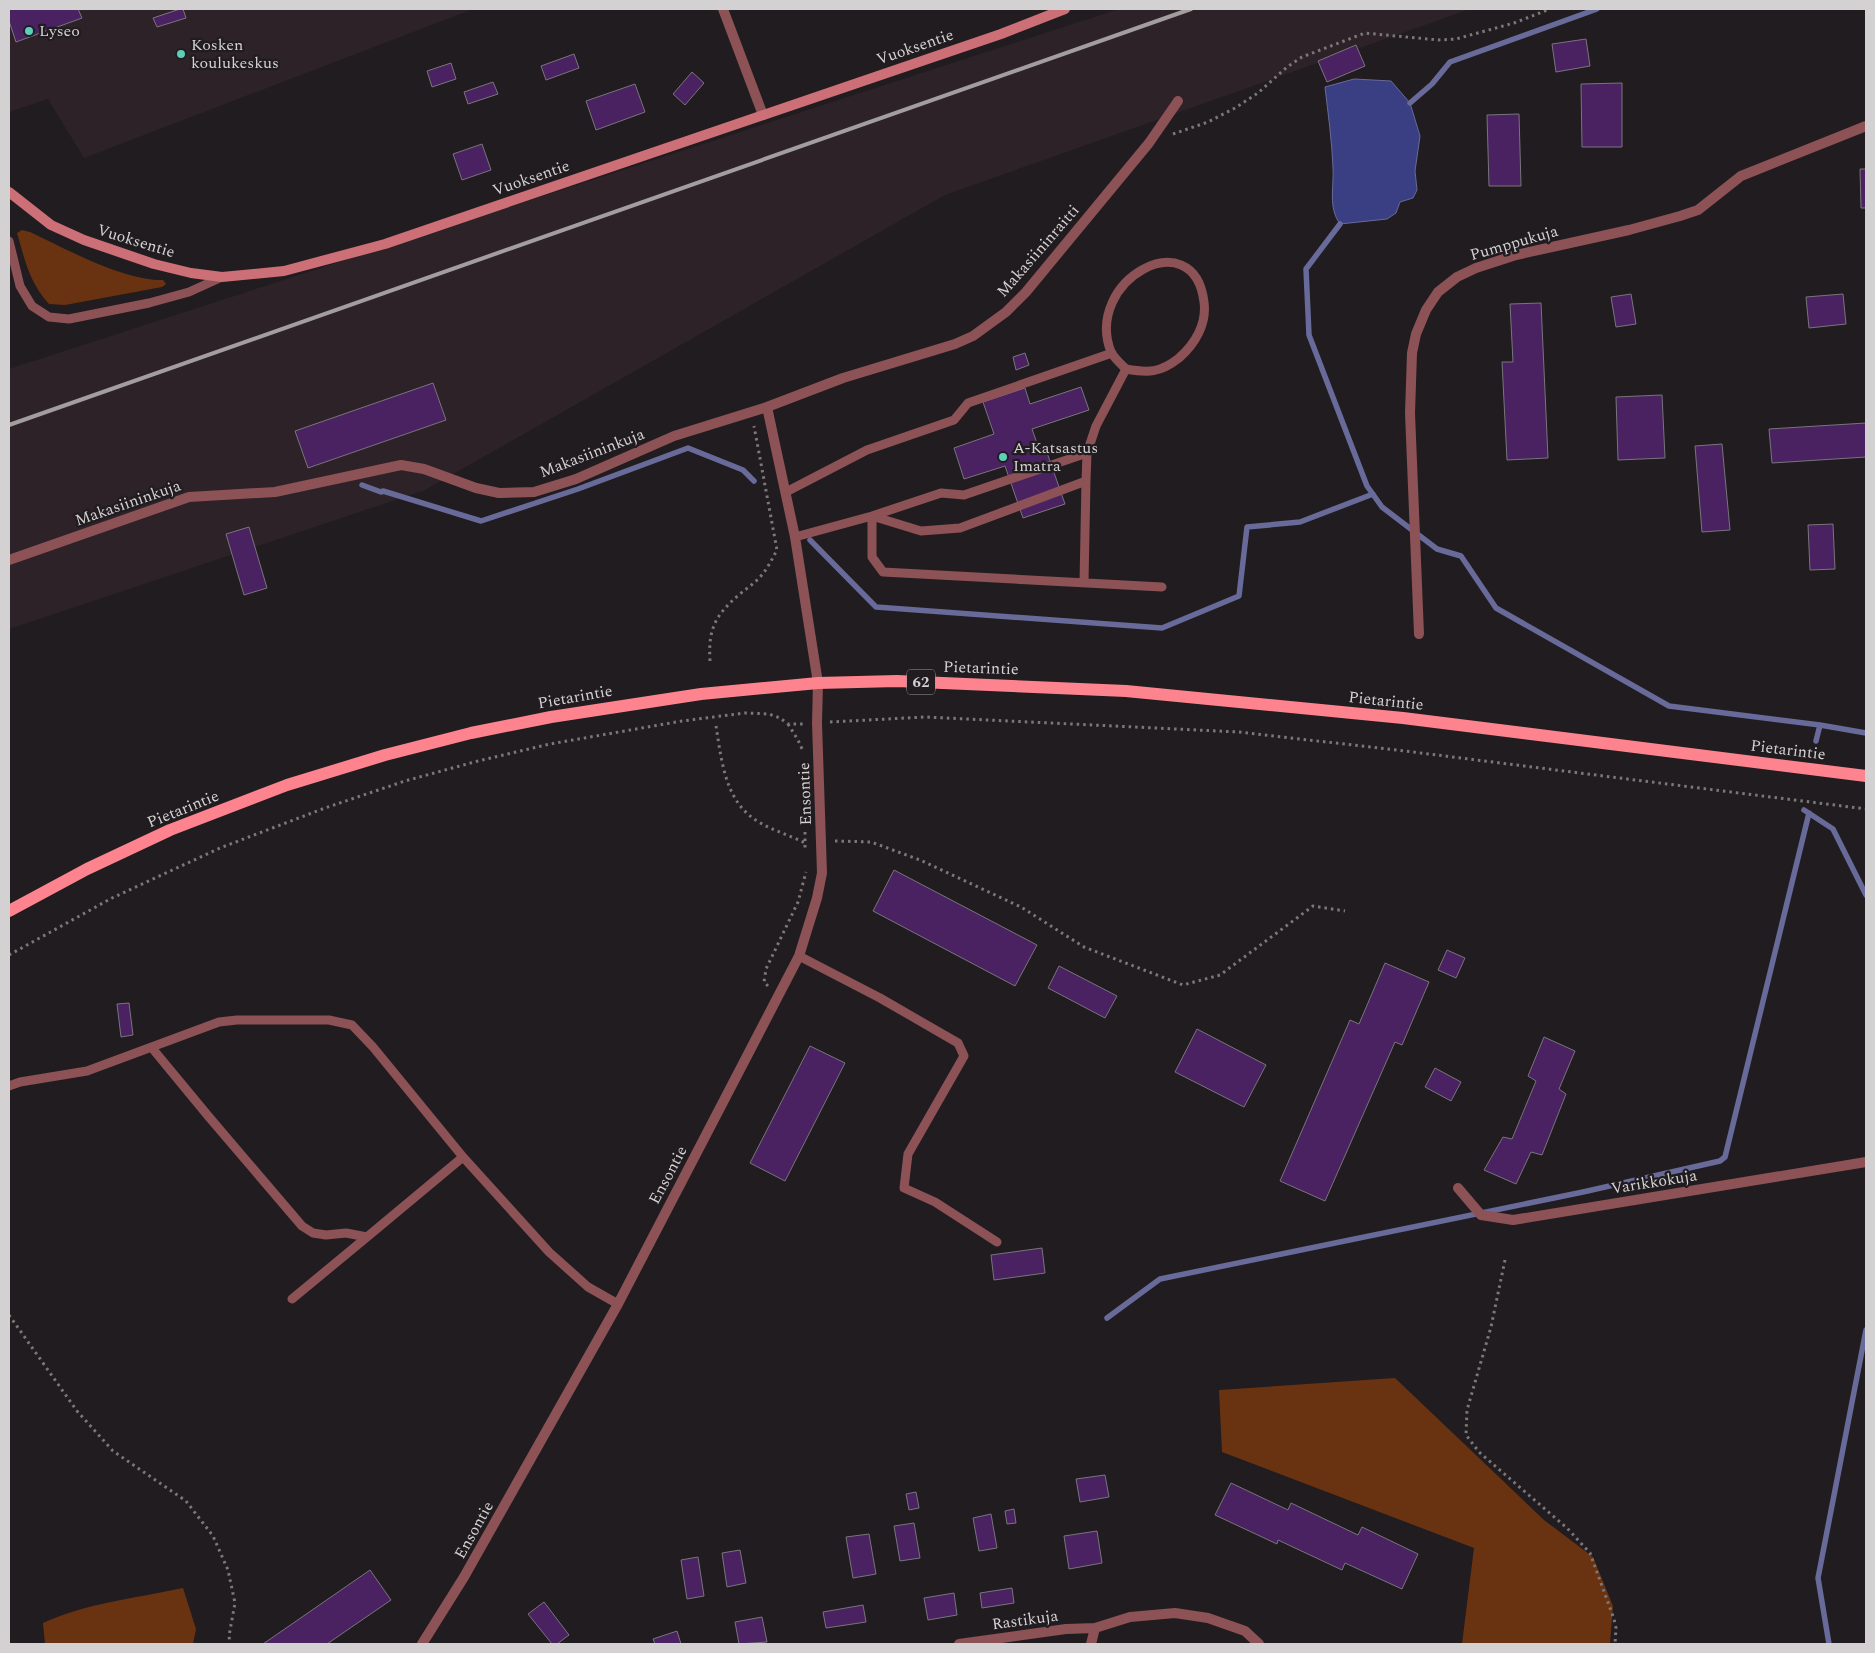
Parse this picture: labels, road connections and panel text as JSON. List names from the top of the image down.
{
  "streets": {
    "main road": ["Pietarintie", "62"],
    "street": [
      "Vuoksentie",
      "Pumppukuja",
      "Makasiininraitti",
      "Makasiininkuja",
      "Ensontie",
      "Varikkokuja",
      "Rastikuja"
    ]
  },
  "crossings": [
    ["Makasiininraitti", "Makasiininkuja"],
    ["Pietarintie", "Ensontie"]
  ],
  "places": ["Lyseo", "Kosken koulukeskus", "A-Katsastus Imatra"]
}
